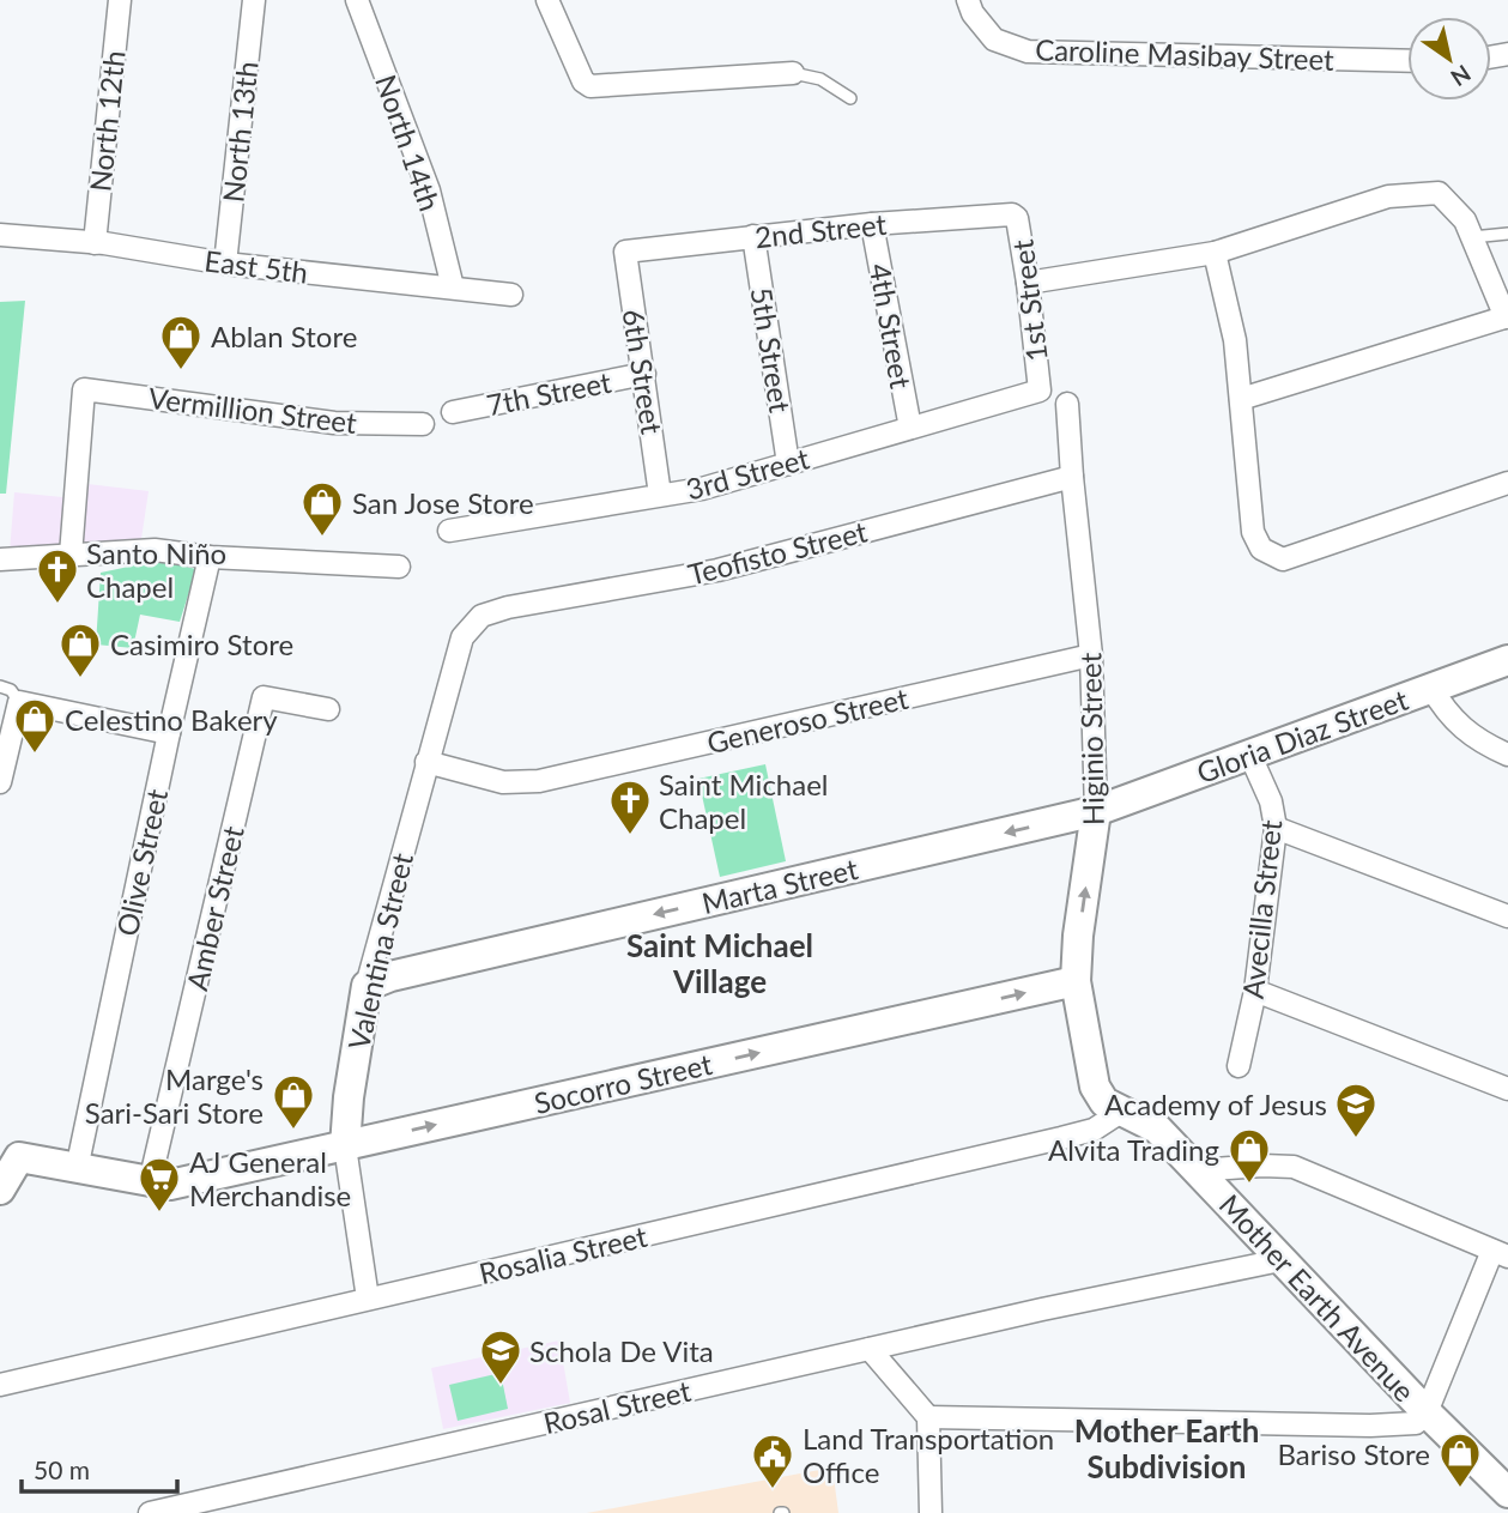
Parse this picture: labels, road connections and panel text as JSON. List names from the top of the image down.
{
  "streets": {
    "street": [
      "Caroline Masibay Street",
      "North 12th",
      "North 13th",
      "North 14th",
      "2nd Street",
      "East 5th",
      "1st Street",
      "4th Street",
      "5th Street",
      "6th Street",
      "7th Street",
      "Vermillion Street",
      "3rd Street",
      "Teofisto Street",
      "Generoso Street",
      "Gloria Diaz Street",
      "Higinio Street",
      "Olive Street",
      "Marta Street",
      "Amber Street",
      "Avecilla Street",
      "Valentina Street",
      "Socorro Street",
      "Rosalia Street",
      "Mother Earth Avenue",
      "Rosal Street"
    ]
  },
  "crossings": [
    ["North 12th", "East 5th"],
    ["North 13th", "East 5th"],
    ["North 14th", "East 5th"],
    ["2nd Street", "1st Street"],
    ["2nd Street", "4th Street"],
    ["2nd Street", "5th Street"],
    ["2nd Street", "6th Street"],
    ["1st Street", "3rd Street"],
    ["4th Street", "3rd Street"],
    ["5th Street", "3rd Street"],
    ["6th Street", "7th Street"],
    ["6th Street", "3rd Street"],
    ["Teofisto Street", "Higinio Street"],
    ["Teofisto Street", "Valentina Street"],
    ["Generoso Street", "Higinio Street"],
    ["Generoso Street", "Valentina Street"],
    ["Gloria Diaz Street", "Higinio Street"],
    ["Gloria Diaz Street", "Marta Street"],
    ["Gloria Diaz Street", "Avecilla Street"],
    ["Higinio Street", "Marta Street"],
    ["Higinio Street", "Socorro Street"],
    ["Higinio Street", "Rosalia Street"],
    ["Higinio Street", "Mother Earth Avenue"],
    ["Marta Street", "Valentina Street"],
    ["Amber Street", "Socorro Street"],
    ["Valentina Street", "Socorro Street"],
    ["Valentina Street", "Rosalia Street"],
    ["Rosalia Street", "Mother Earth Avenue"],
    ["Mother Earth Avenue", "Rosal Street"]
  ],
  "one_way": ["Marta Street", "Socorro Street"],
  "districts": ["Saint Michael Village", "Mother Earth Subdivision"],
  "places": {
    "shop": [
      "Ablan Store",
      "San Jose Store",
      "Casimiro Store",
      "Celestino Bakery",
      "Marge's Sari-Sari Store",
      "Alvita Trading",
      "Bariso Store"
    ],
    "church": ["Santo Niño Chapel", "Saint Michael Chapel"],
    "school or university": ["Academy of Jesus", "Schola De Vita"],
    "supermarket": ["AJ General Merchandise"],
    "public building": ["Land Transportation Office"]
  },
  "scale_bar": "50 m",
  "north": "bottom right"
}
